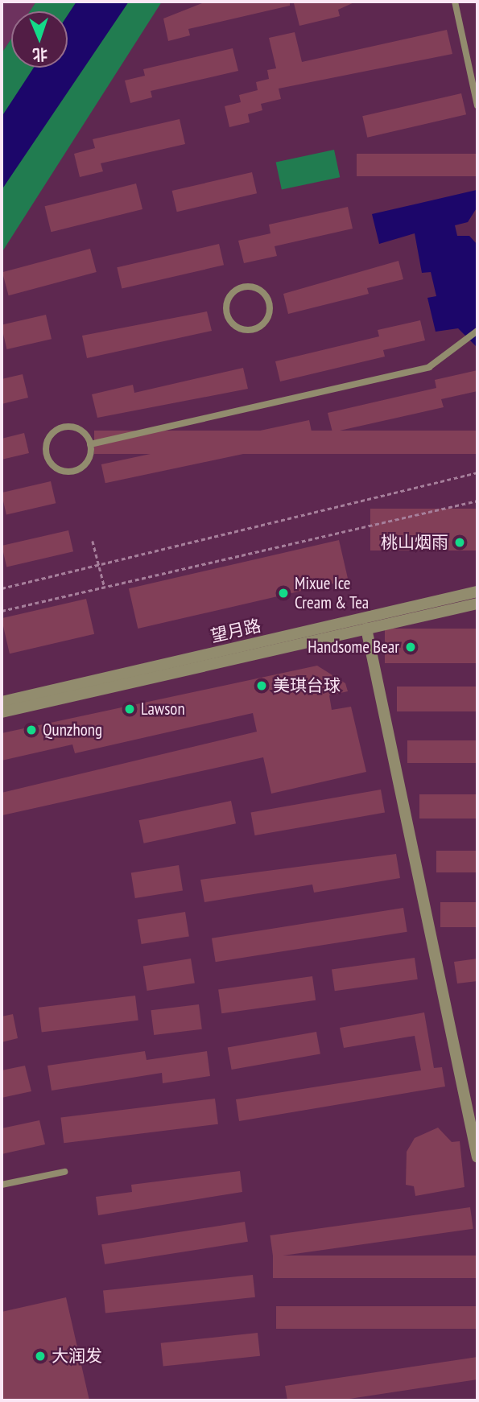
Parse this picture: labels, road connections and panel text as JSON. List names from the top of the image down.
{
  "streets": {
    "street": ["望月路"]
  },
  "places": [
    "桃山烟雨",
    "Mixue Ice Cream & Tea",
    "Handsome Bear",
    "美琪台球",
    "Lawson",
    "Qunzhong",
    "大润发"
  ],
  "north": "bottom"
}
